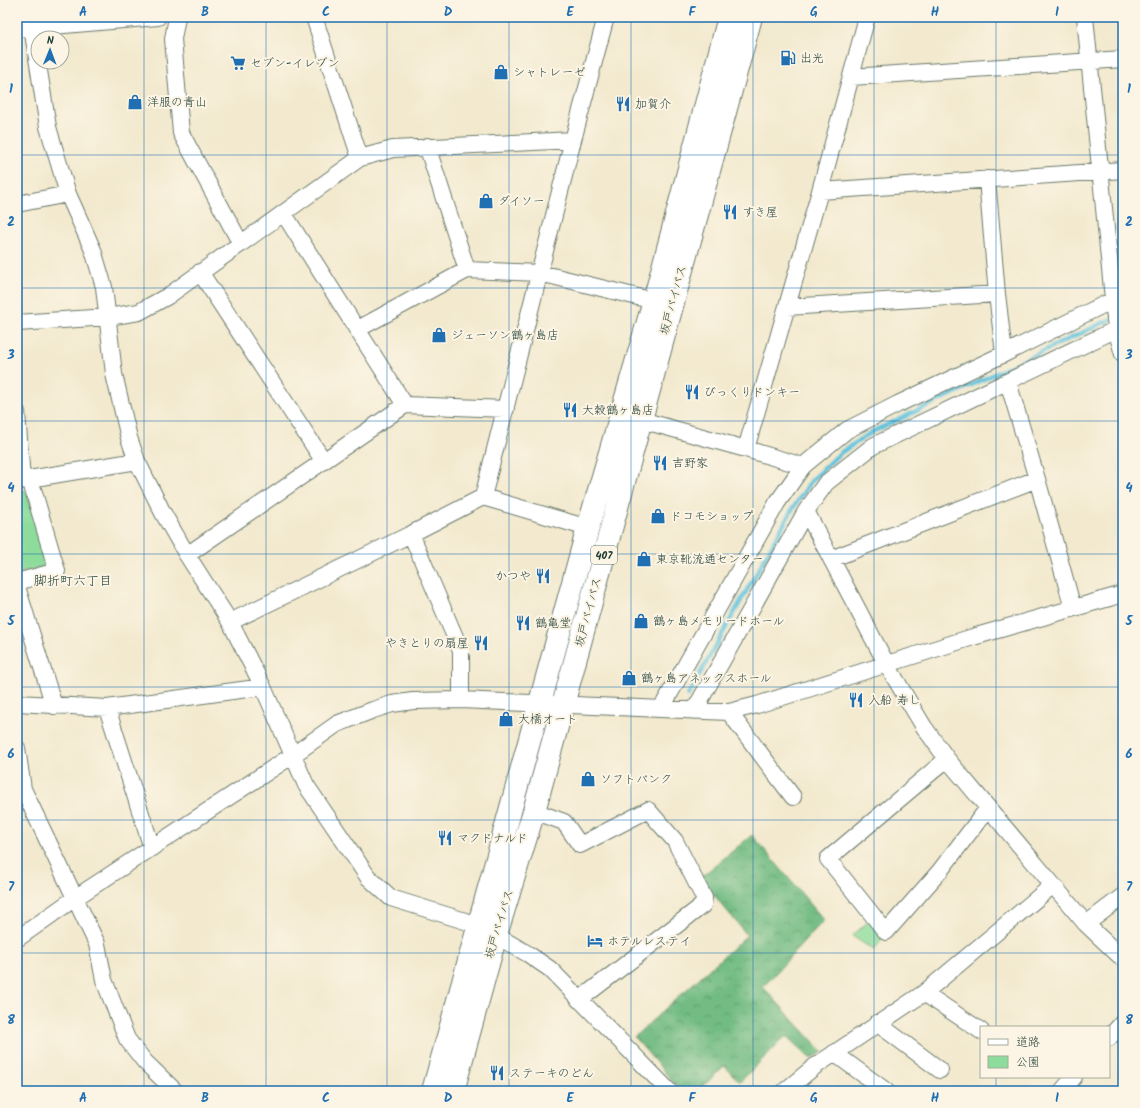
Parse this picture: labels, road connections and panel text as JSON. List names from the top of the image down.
{
  "streets": {
    "highway": ["坂戸バイパス", "407"]
  },
  "districts": ["脚折町六丁目"],
  "places": {
    "fuel station": ["出光"],
    "supermarket": ["セブン-イレブン"],
    "shop": [
      "シャトレーゼ",
      "洋服の青山",
      "ダイソー",
      "ジェーソン鶴ヶ島店",
      "ドコモショップ",
      "東京靴流通センター",
      "鶴ヶ島メモリードホール",
      "鶴ヶ島アネックスホール",
      "大橋オート",
      "ソフトバンク"
    ],
    "restaurant": [
      "加賀介",
      "すき屋",
      "びっくりドンキー",
      "大穀鶴ヶ島店",
      "吉野家",
      "かつや",
      "鶴亀堂",
      "やきとりの扇屋",
      "入船 寿し",
      "マクドナルド",
      "ステーキのどん"
    ],
    "hotel": ["ホテルレステイ"]
  },
  "legend": ["道路", "公園"],
  "north": "top",
  "grid": {
    "columns": [
      "A",
      "B",
      "C",
      "D",
      "E",
      "F",
      "G",
      "H",
      "I"
    ],
    "rows": [
      "1",
      "2",
      "3",
      "4",
      "5",
      "6",
      "7",
      "8"
    ]
  }
}
